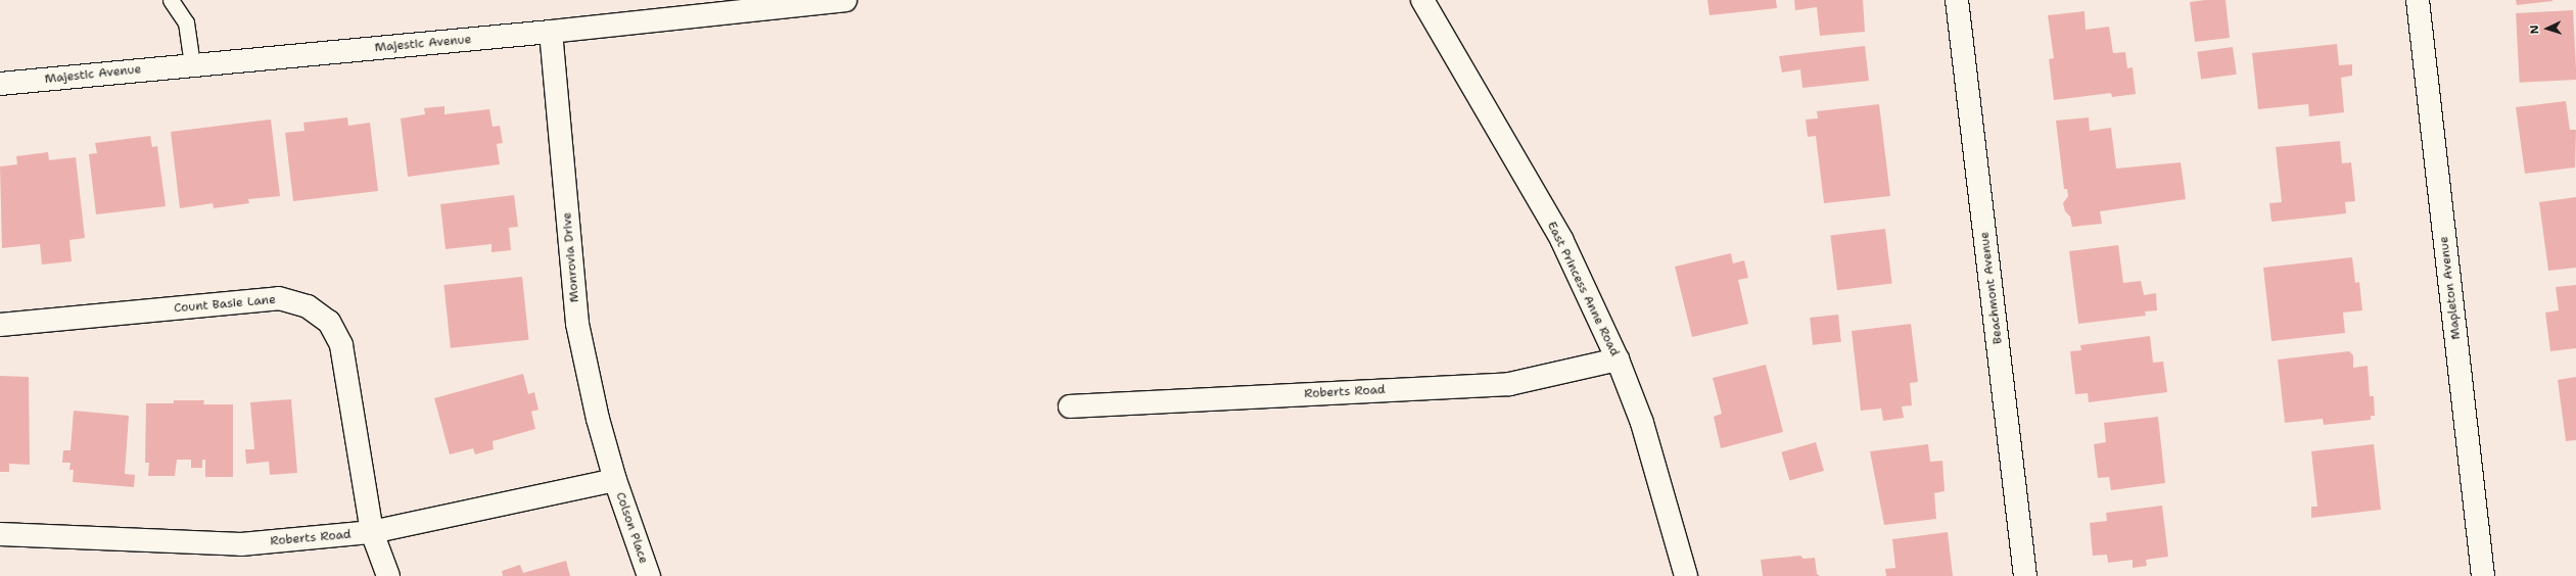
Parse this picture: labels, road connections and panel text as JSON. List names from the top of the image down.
{
  "streets": {
    "street": [
      "Majestic Avenue",
      "Monrovia Drive",
      "Beachmont Avenue",
      "Mapleton Avenue",
      "East Princess Anne Road",
      "Count Basie Lane",
      "Roberts Road",
      "Colson Place"
    ]
  },
  "crossings": [
    ["Majestic Avenue", "Monrovia Drive"],
    ["Monrovia Drive", "Roberts Road"],
    ["Monrovia Drive", "Colson Place"],
    ["East Princess Anne Road", "Roberts Road"],
    ["Count Basie Lane", "Roberts Road"],
    ["Roberts Road", "Colson Place"]
  ],
  "north": "left"
}
